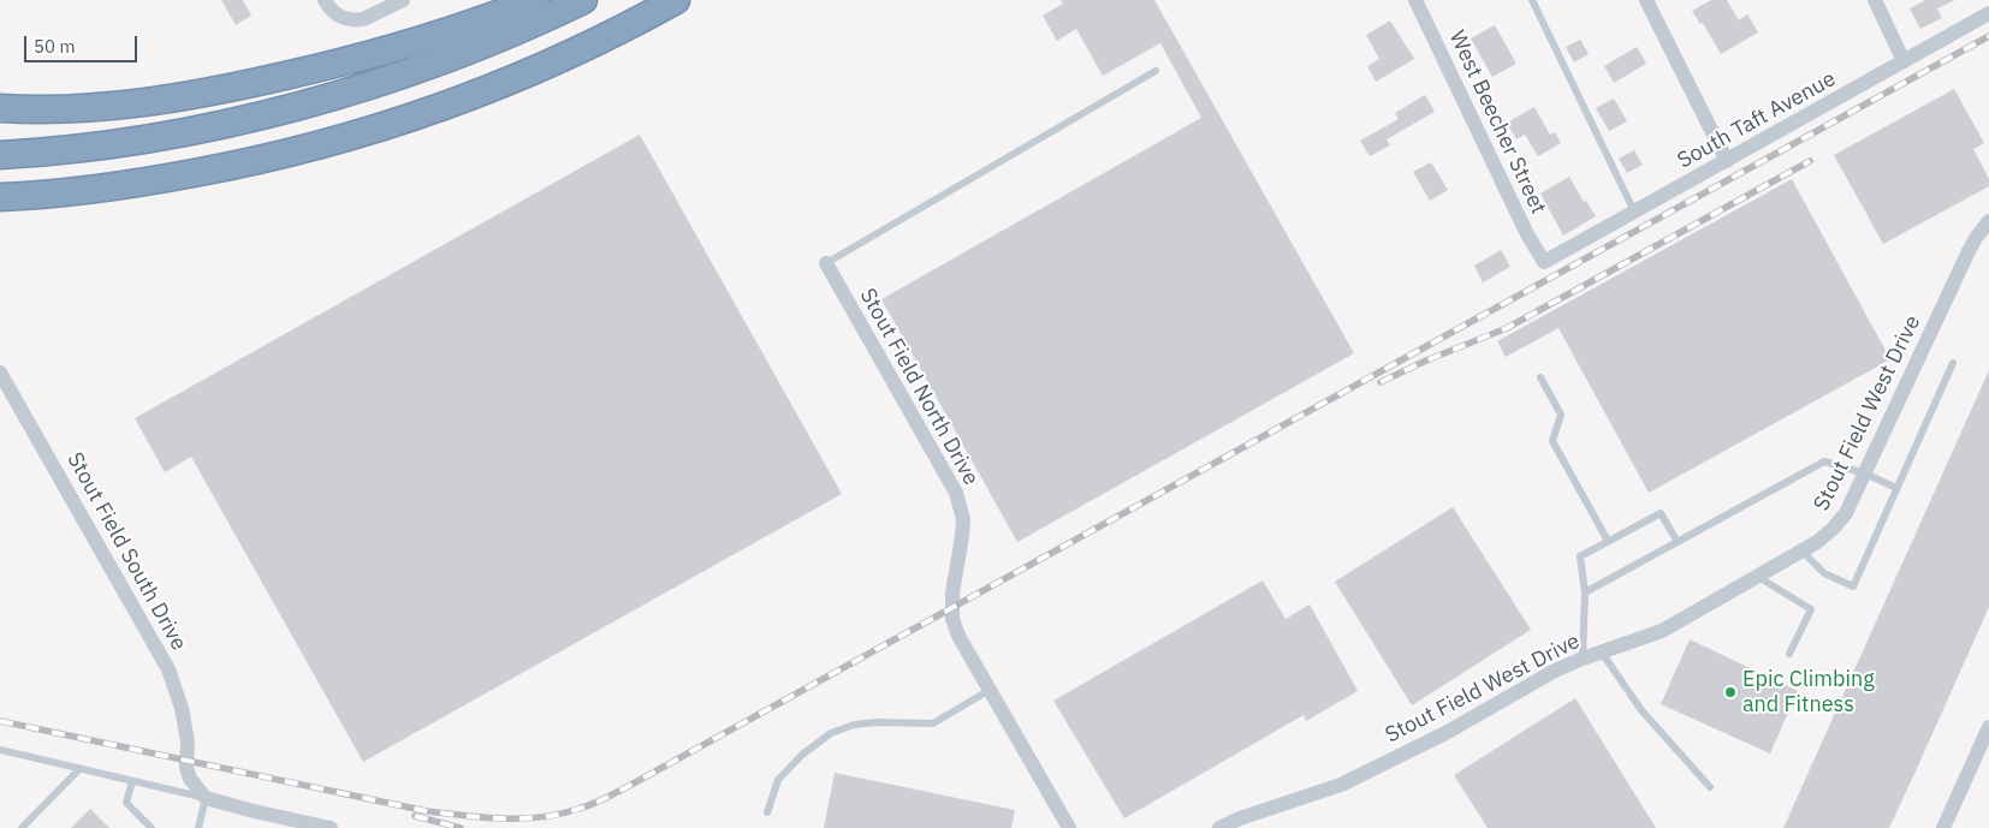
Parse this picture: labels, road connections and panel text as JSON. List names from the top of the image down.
{
  "streets": {
    "street": [
      "South Taft Avenue",
      "West Beecher Street",
      "Stout Field North Drive",
      "Stout Field West Drive",
      "Stout Field South Drive"
    ]
  },
  "crossings": [
    ["South Taft Avenue", "West Beecher Street"]
  ],
  "places": ["Epic Climbing and Fitness"],
  "scale_bar": "50 m"
}
